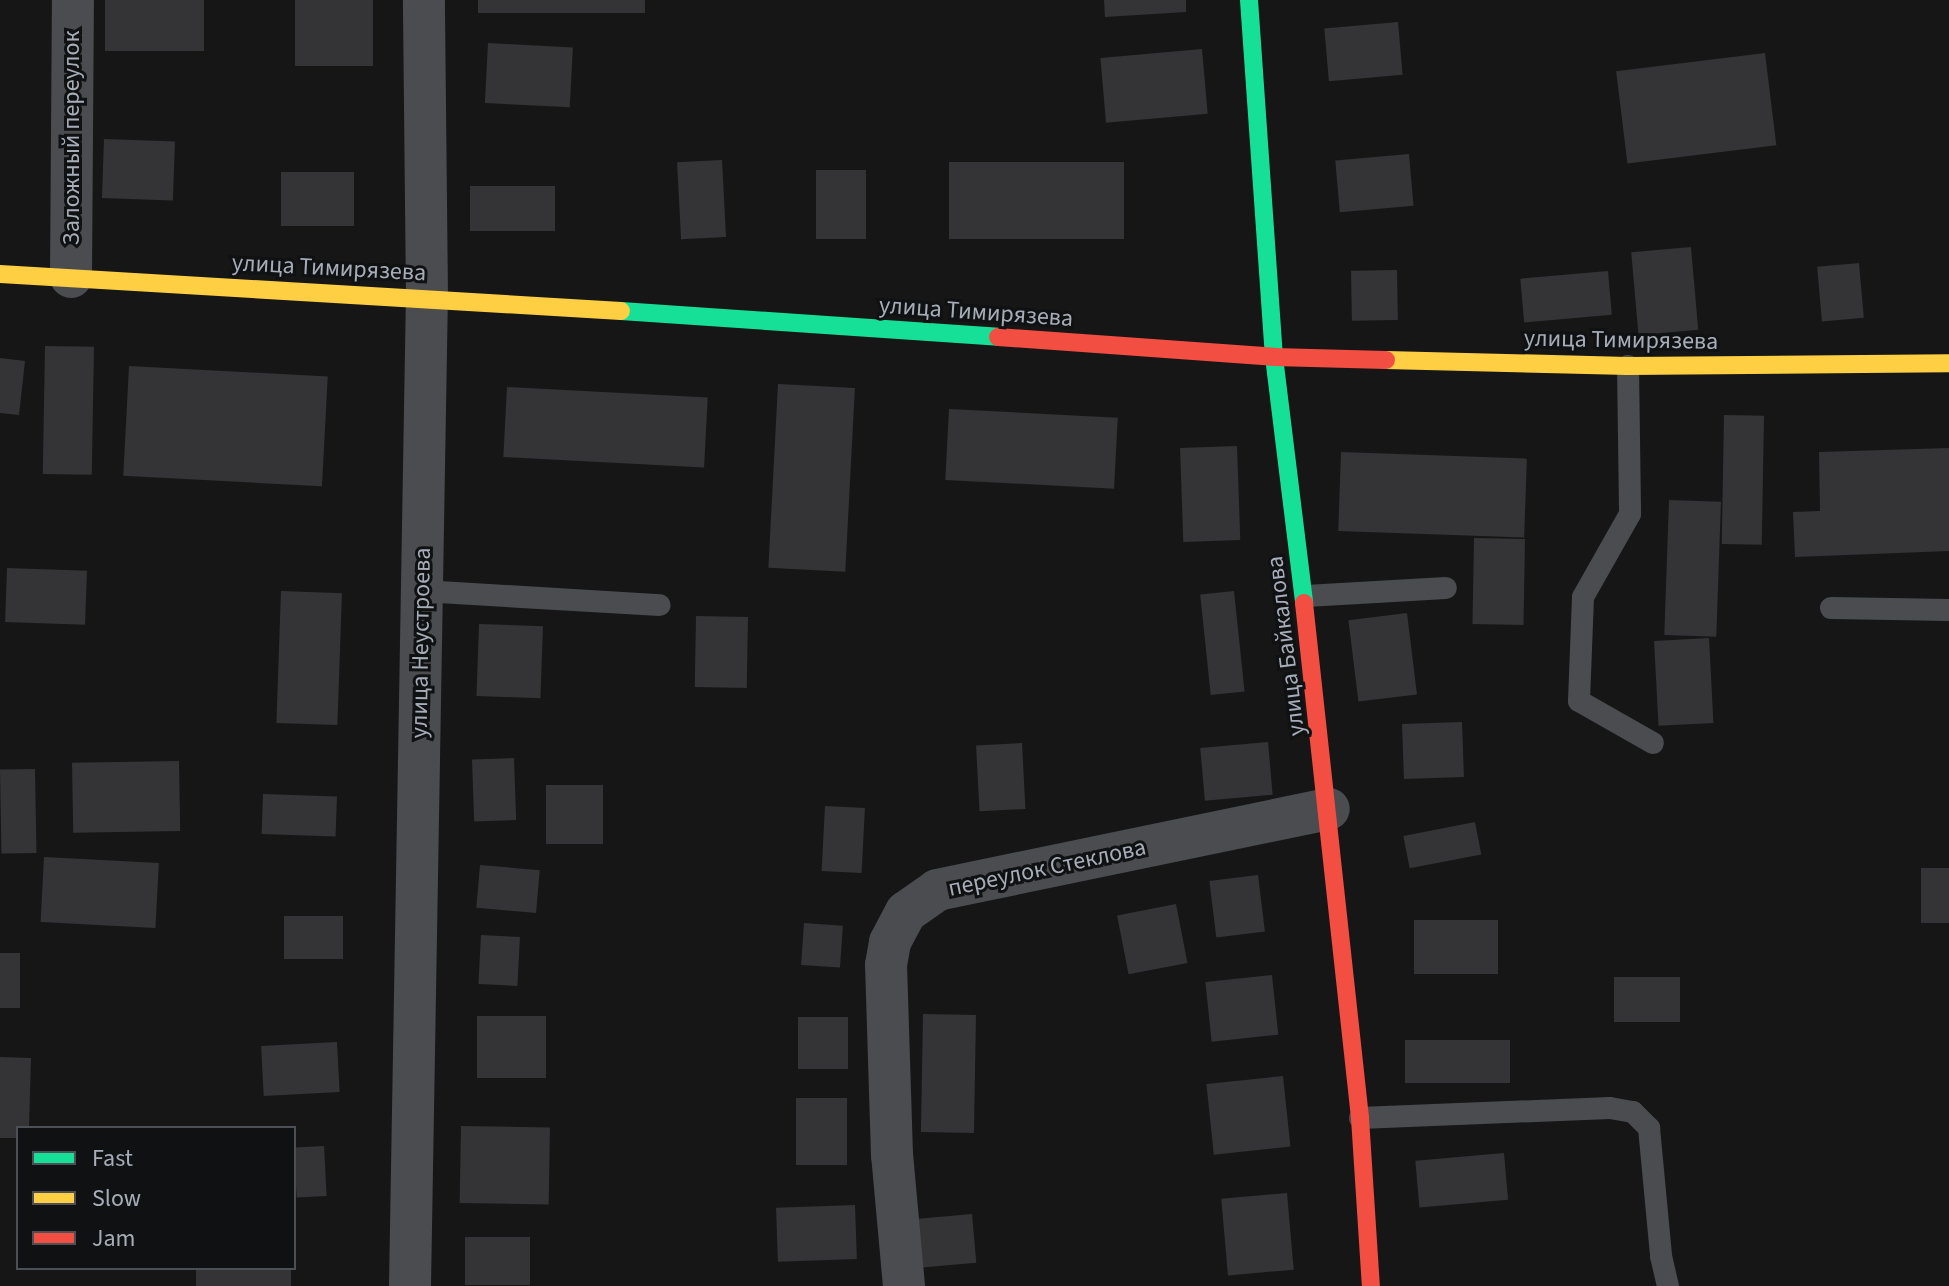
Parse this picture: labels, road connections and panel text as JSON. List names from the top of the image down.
{
  "streets": {
    "street": [
      "Заложный переулок",
      "улица Тимирязева",
      "улица Неустроева",
      "улица Байкалова",
      "переулок Стеклова"
    ]
  },
  "crossings": [
    ["Заложный переулок", "улица Тимирязева"],
    ["улица Тимирязева", "улица Неустроева"],
    ["улица Тимирязева", "улица Байкалова"],
    ["улица Байкалова", "переулок Стеклова"]
  ],
  "legend": ["Fast", "Slow", "Jam"]
}
